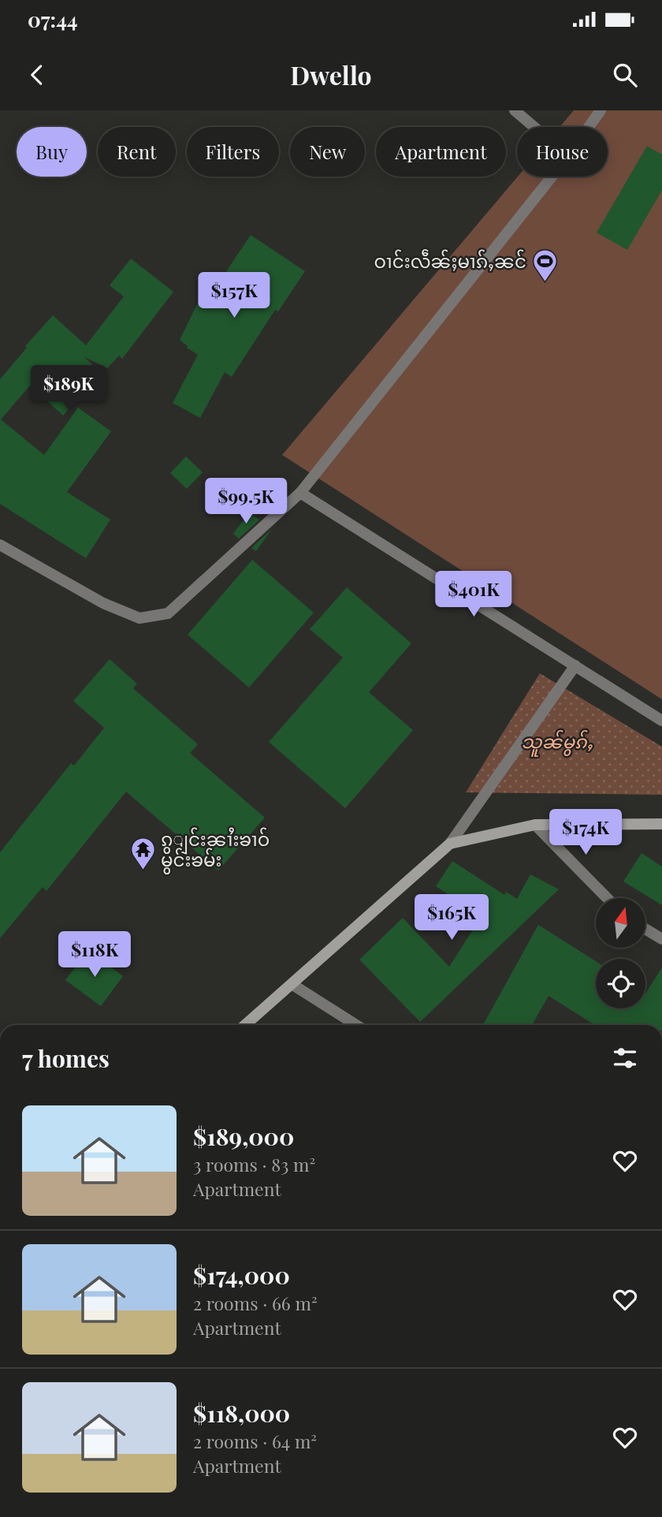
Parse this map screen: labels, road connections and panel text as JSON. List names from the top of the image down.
{
  "parks": ["သူၼ်မွၵ်ႇ"],
  "places": {
    "sports": ["ဝၢင်းလဵၼ်ႈမၢၵ်ႇၼင်"],
    "temple": ["ၵွျင်းၼၢႆးၶၢဝ် မွင်းၶမ်း"]
  },
  "north": "top",
  "page": {
    "status": "07:44",
    "header": "Dwello",
    "chip": [
      "Buy",
      "Rent",
      "Filters",
      "New",
      "Apartment",
      "House"
    ],
    "price": [
      "$157K",
      "$189K",
      "$99.5K",
      "$401K",
      "$174K",
      "$165K",
      "$118K"
    ],
    "heading": "7 homes",
    "list": [
      {
        "name": "$189,000",
        "note": "3 rooms · 83 m² · Apartment"
      },
      {
        "name": "$174,000",
        "note": "2 rooms · 66 m² · Apartment"
      },
      {
        "name": "$118,000",
        "note": "2 rooms · 64 m² · Apartment"
      }
    ]
  }
}
